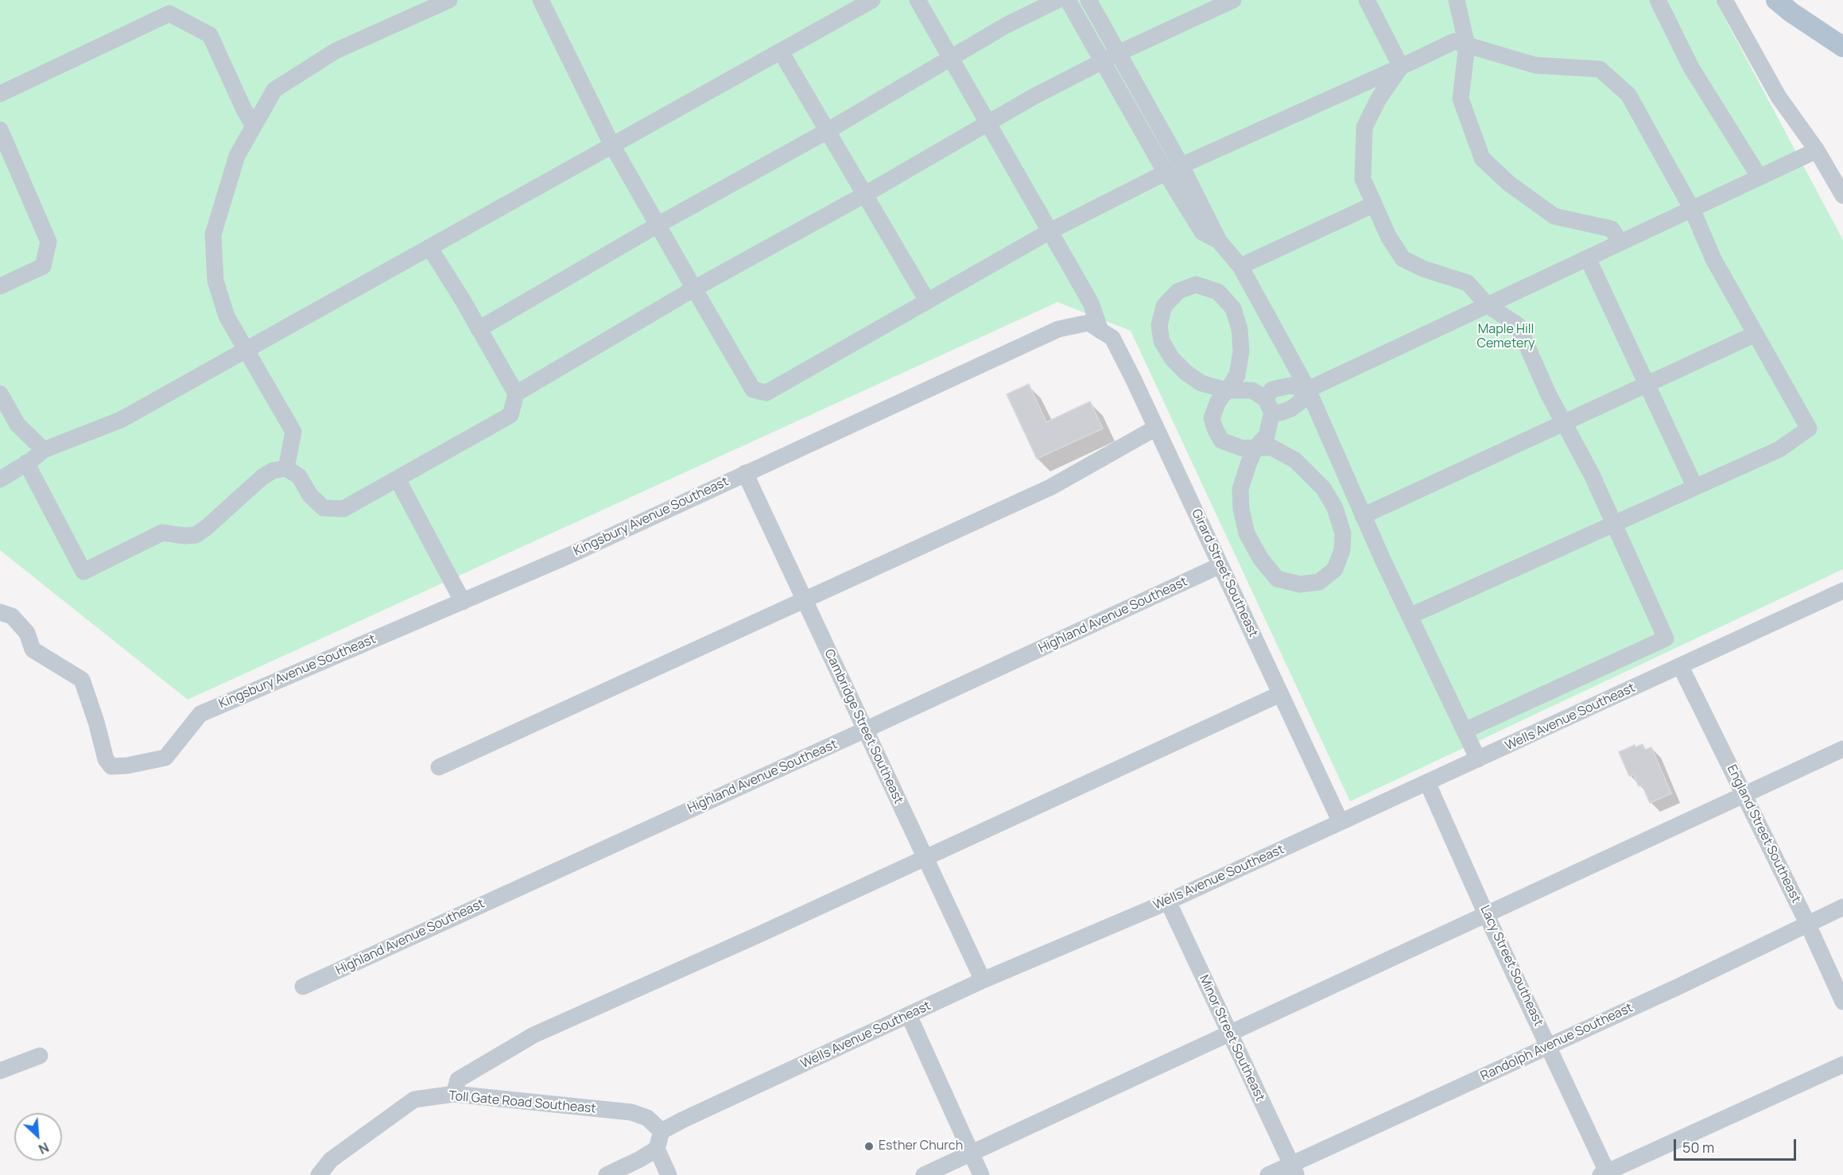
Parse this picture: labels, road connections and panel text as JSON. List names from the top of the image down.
{
  "streets": {
    "street": [
      "Kingsbury Avenue Southeast",
      "Girard Street Southeast",
      "Highland Avenue Southeast",
      "Wells Avenue Southeast",
      "Cambridge Street Southeast",
      "England Street Southeast",
      "Lacy Street Southeast",
      "Minor Street Southeast",
      "Randolph Avenue Southeast",
      "Toll Gate Road Southeast"
    ]
  },
  "crossings": [
    ["Kingsbury Avenue Southeast", "Girard Street Southeast"],
    ["Kingsbury Avenue Southeast", "Cambridge Street Southeast"],
    ["Girard Street Southeast", "Highland Avenue Southeast"],
    ["Girard Street Southeast", "Wells Avenue Southeast"],
    ["Highland Avenue Southeast", "Cambridge Street Southeast"],
    ["Wells Avenue Southeast", "Cambridge Street Southeast"],
    ["Wells Avenue Southeast", "England Street Southeast"],
    ["Wells Avenue Southeast", "Lacy Street Southeast"],
    ["Wells Avenue Southeast", "Minor Street Southeast"],
    ["Wells Avenue Southeast", "Toll Gate Road Southeast"],
    ["England Street Southeast", "Randolph Avenue Southeast"],
    ["Lacy Street Southeast", "Randolph Avenue Southeast"],
    ["Minor Street Southeast", "Randolph Avenue Southeast"]
  ],
  "parks": ["Maple Hill Cemetery"],
  "places": ["Esther Church"],
  "scale_bar": "50 m",
  "north": "bottom right"
}
